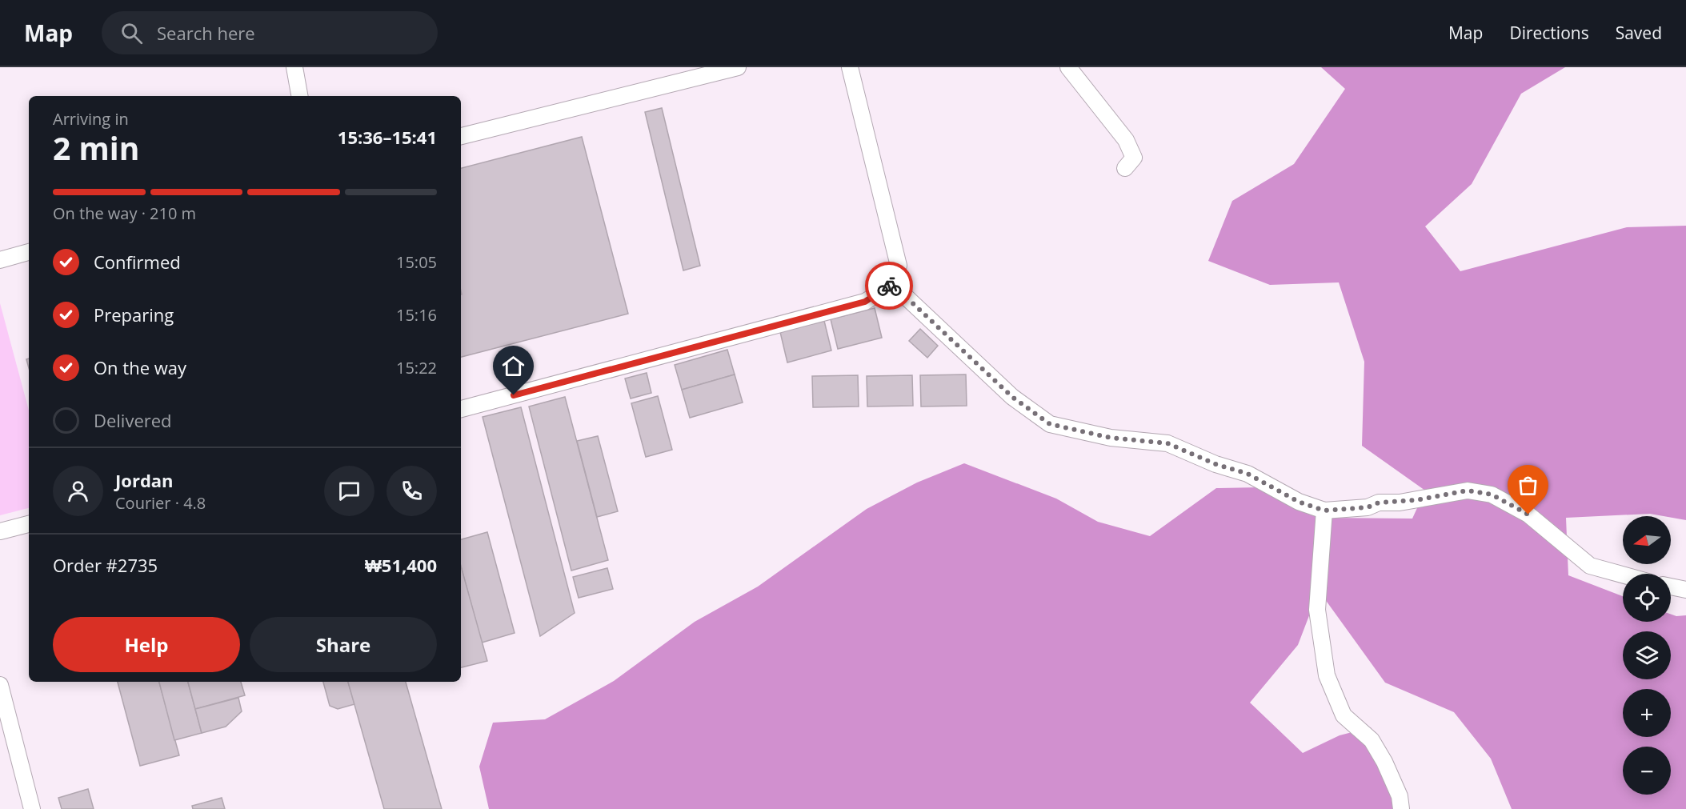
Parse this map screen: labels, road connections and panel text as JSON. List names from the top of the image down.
{
  "north": "left",
  "page": {
    "header": "Map",
    "search": "Search here",
    "nav": ["Map", "Directions", "Saved"],
    "heading": ["2 min", "Arriving in", "15:36–15:41"],
    "panel": [
      "Jordan",
      "Courier · 4.8",
      "Order #2735",
      "₩51,400"
    ],
    "bar": "On the way · 210 m",
    "list": [
      ["Confirmed", "15:05"],
      ["Preparing", "15:16"],
      ["On the way", "15:22"],
      "Delivered"
    ],
    "map_buttons": ["+", "−"],
    "buttons": ["Help", "Share"]
  }
}
